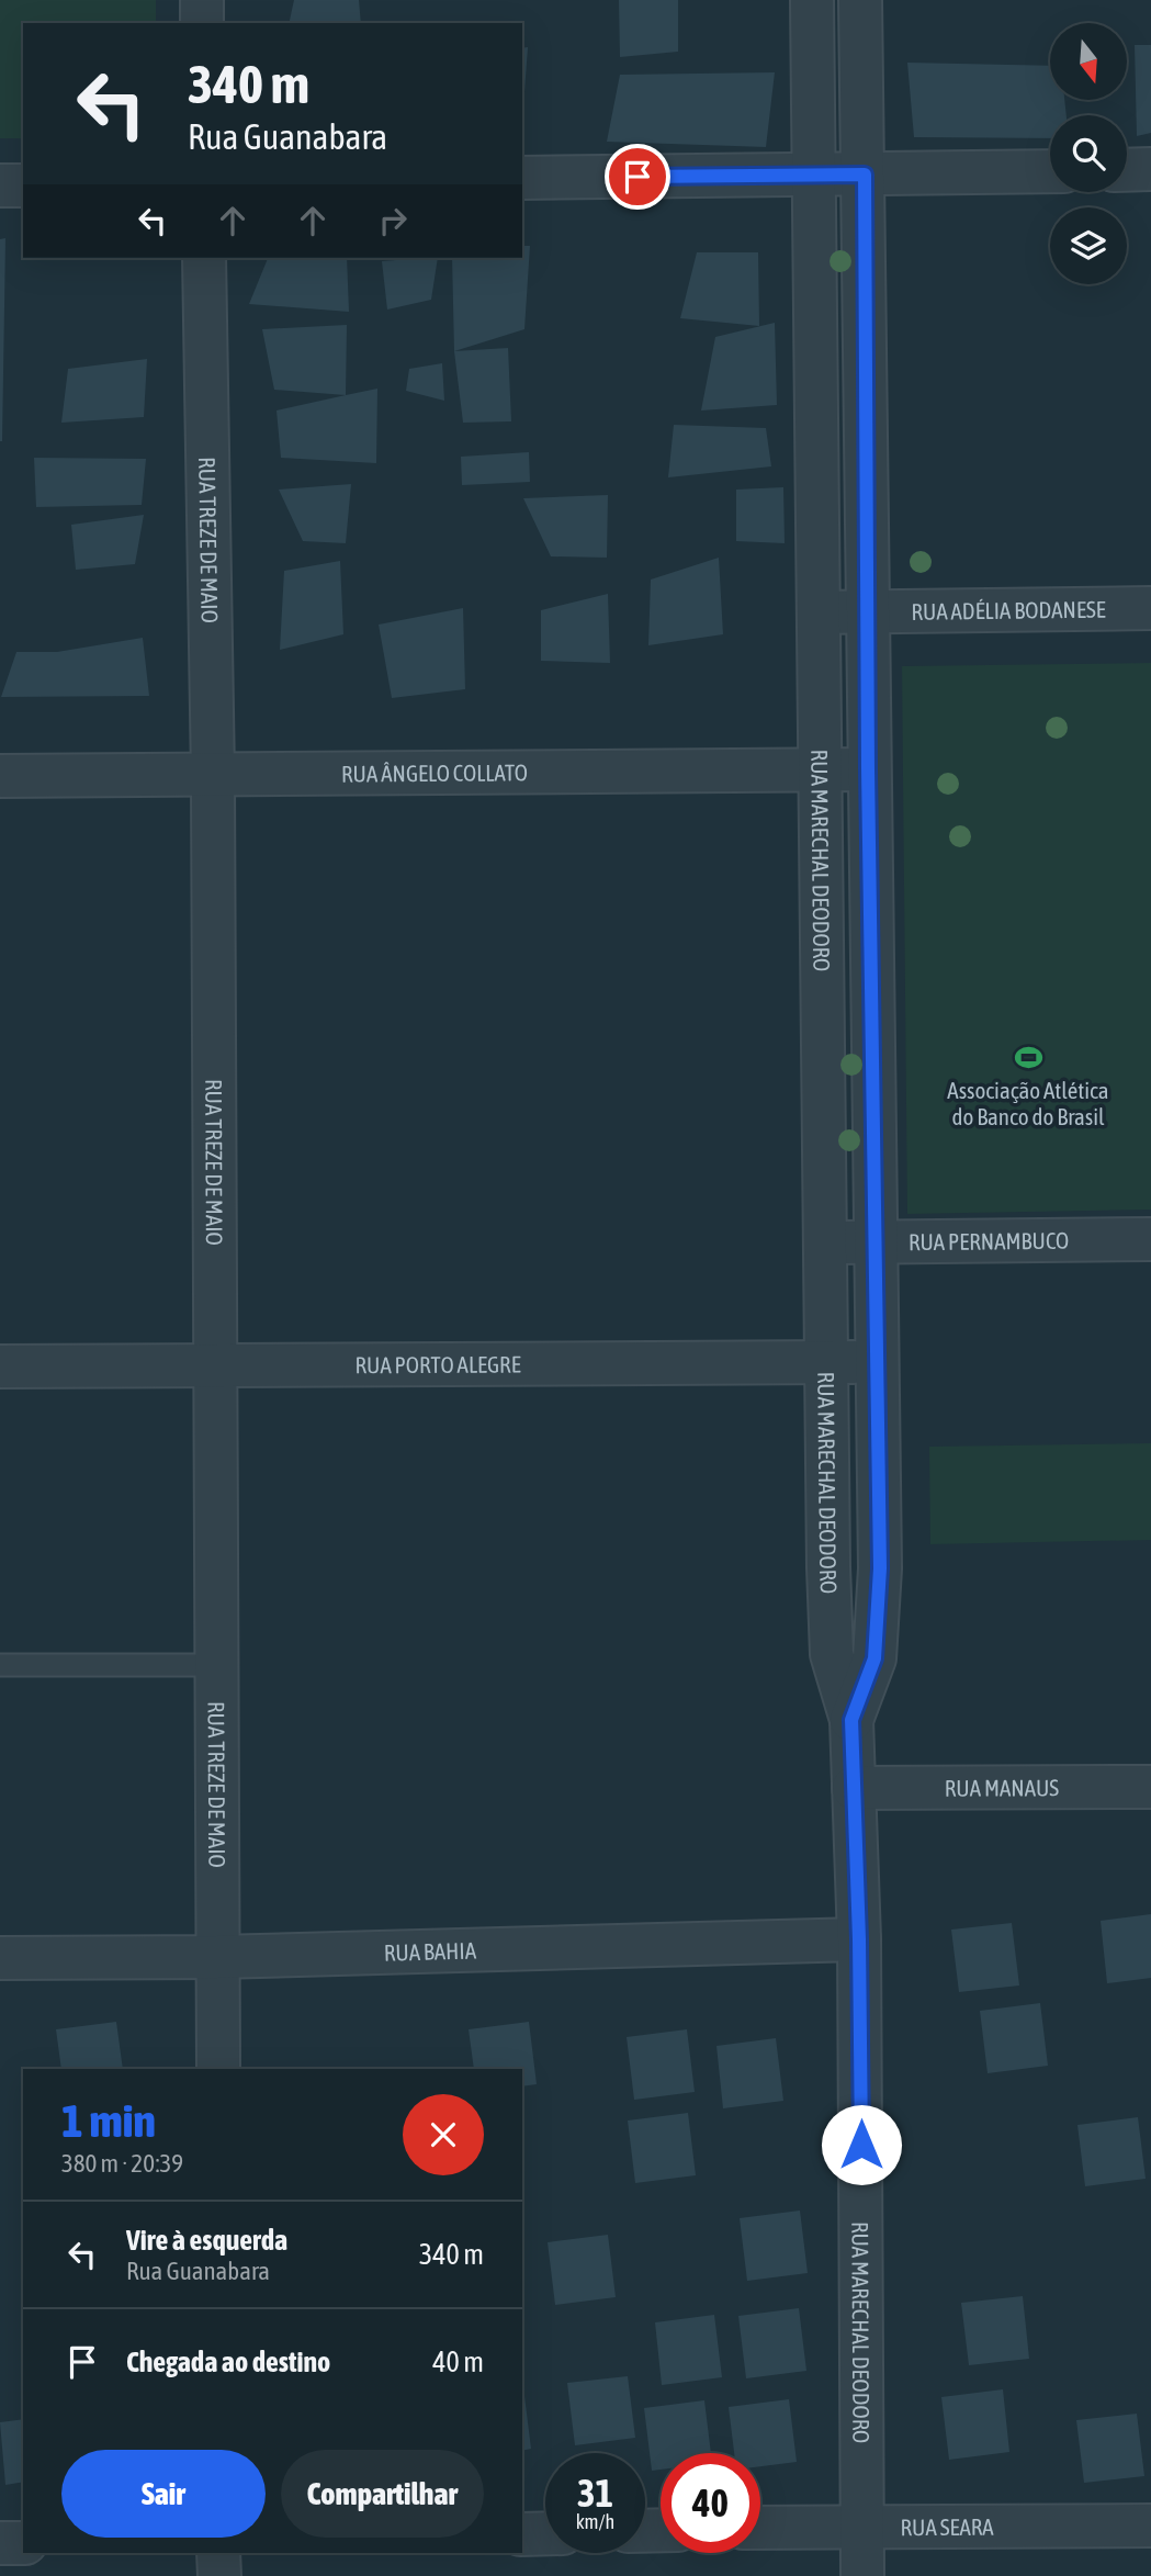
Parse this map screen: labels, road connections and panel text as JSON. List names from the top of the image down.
{
  "streets": {
    "street": [
      "RUA TREZE DE MAIO",
      "RUA ADÉLIA BODANESE",
      "RUA ÂNGELO COLLATO",
      "RUA MARECHAL DEODORO",
      "RUA PERNAMBUCO",
      "RUA PORTO ALEGRE",
      "RUA MANAUS",
      "RUA BAHIA",
      "RUA SEARA"
    ]
  },
  "crossings": [
    ["RUA TREZE DE MAIO", "RUA ÂNGELO COLLATO"],
    ["RUA TREZE DE MAIO", "RUA PORTO ALEGRE"],
    ["RUA TREZE DE MAIO", "RUA BAHIA"],
    ["RUA ADÉLIA BODANESE", "RUA MARECHAL DEODORO"],
    ["RUA ÂNGELO COLLATO", "RUA MARECHAL DEODORO"],
    ["RUA MARECHAL DEODORO", "RUA PERNAMBUCO"],
    ["RUA MARECHAL DEODORO", "RUA PORTO ALEGRE"],
    ["RUA MARECHAL DEODORO", "RUA MANAUS"],
    ["RUA MARECHAL DEODORO", "RUA BAHIA"],
    ["RUA MARECHAL DEODORO", "RUA SEARA"]
  ],
  "places": {
    "sports": ["Associação Atlética do Banco do Brasil"]
  },
  "north": "bottom",
  "page": {
    "turn": ["340 m", "Rua Guanabara"],
    "heading": ["1 min", "380 m · 20:39"],
    "list": [
      {
        "name": "Vire à esquerda",
        "note": "Rua Guanabara",
        "value": "340 m"
      },
      {
        "name": "Chegada ao destino",
        "value": "40 m"
      }
    ],
    "buttons": ["Sair", "Compartilhar"],
    "speed": "31 km/h",
    "limit": "40"
  }
}
